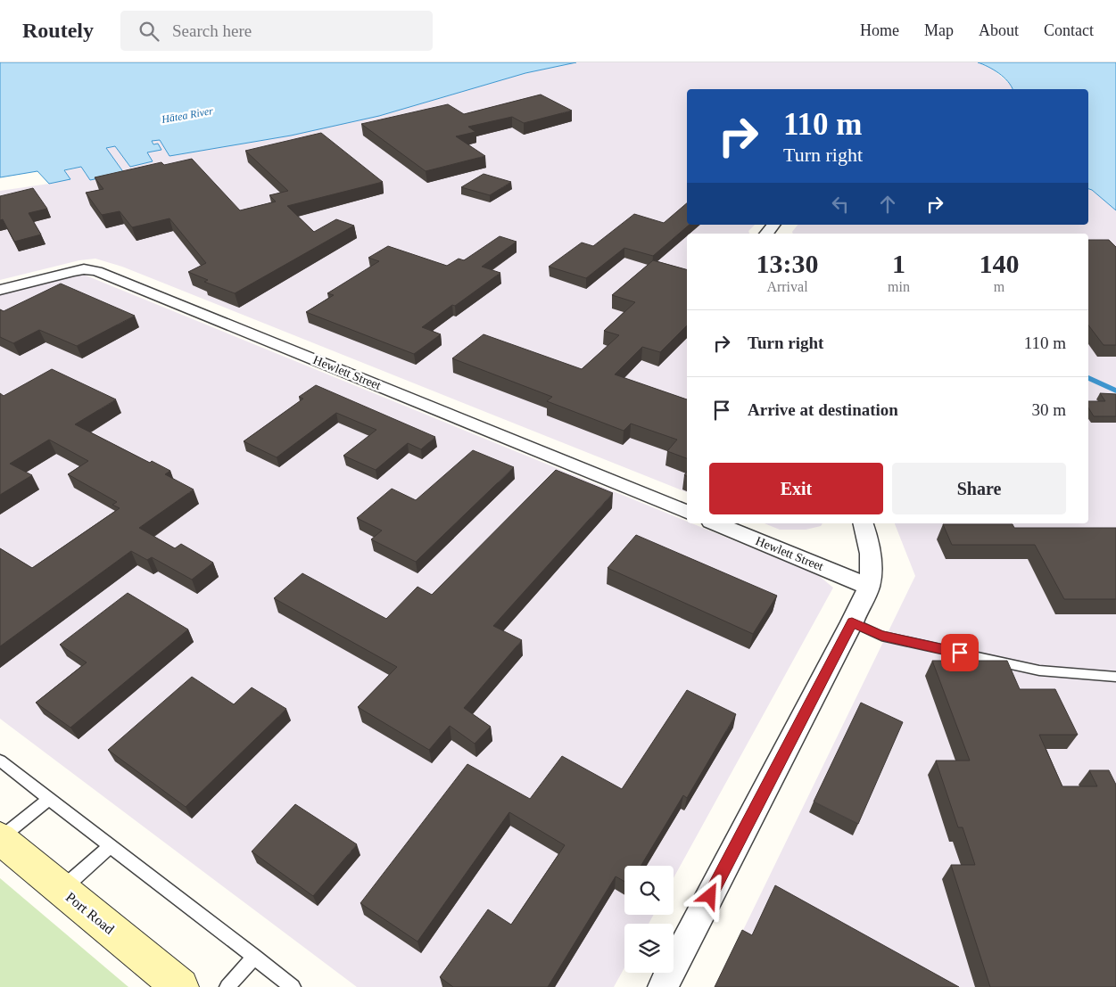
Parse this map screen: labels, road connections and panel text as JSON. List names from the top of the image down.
{
  "streets": {
    "main road": ["Port Road"],
    "street": ["Hewlett Street"]
  },
  "water": ["Hātea River"],
  "page": {
    "header": "Routely",
    "search": "Search here",
    "nav": [
      "Home",
      "Map",
      "About",
      "Contact"
    ],
    "turn": ["110 m", "Turn right"],
    "eta": [
      "13:30",
      "Arrival",
      "1",
      "min",
      "140",
      "m"
    ],
    "list": [
      {
        "name": "Turn right",
        "value": "110 m"
      },
      {
        "name": "Arrive at destination",
        "value": "30 m"
      }
    ],
    "buttons": ["Exit", "Share"]
  }
}
